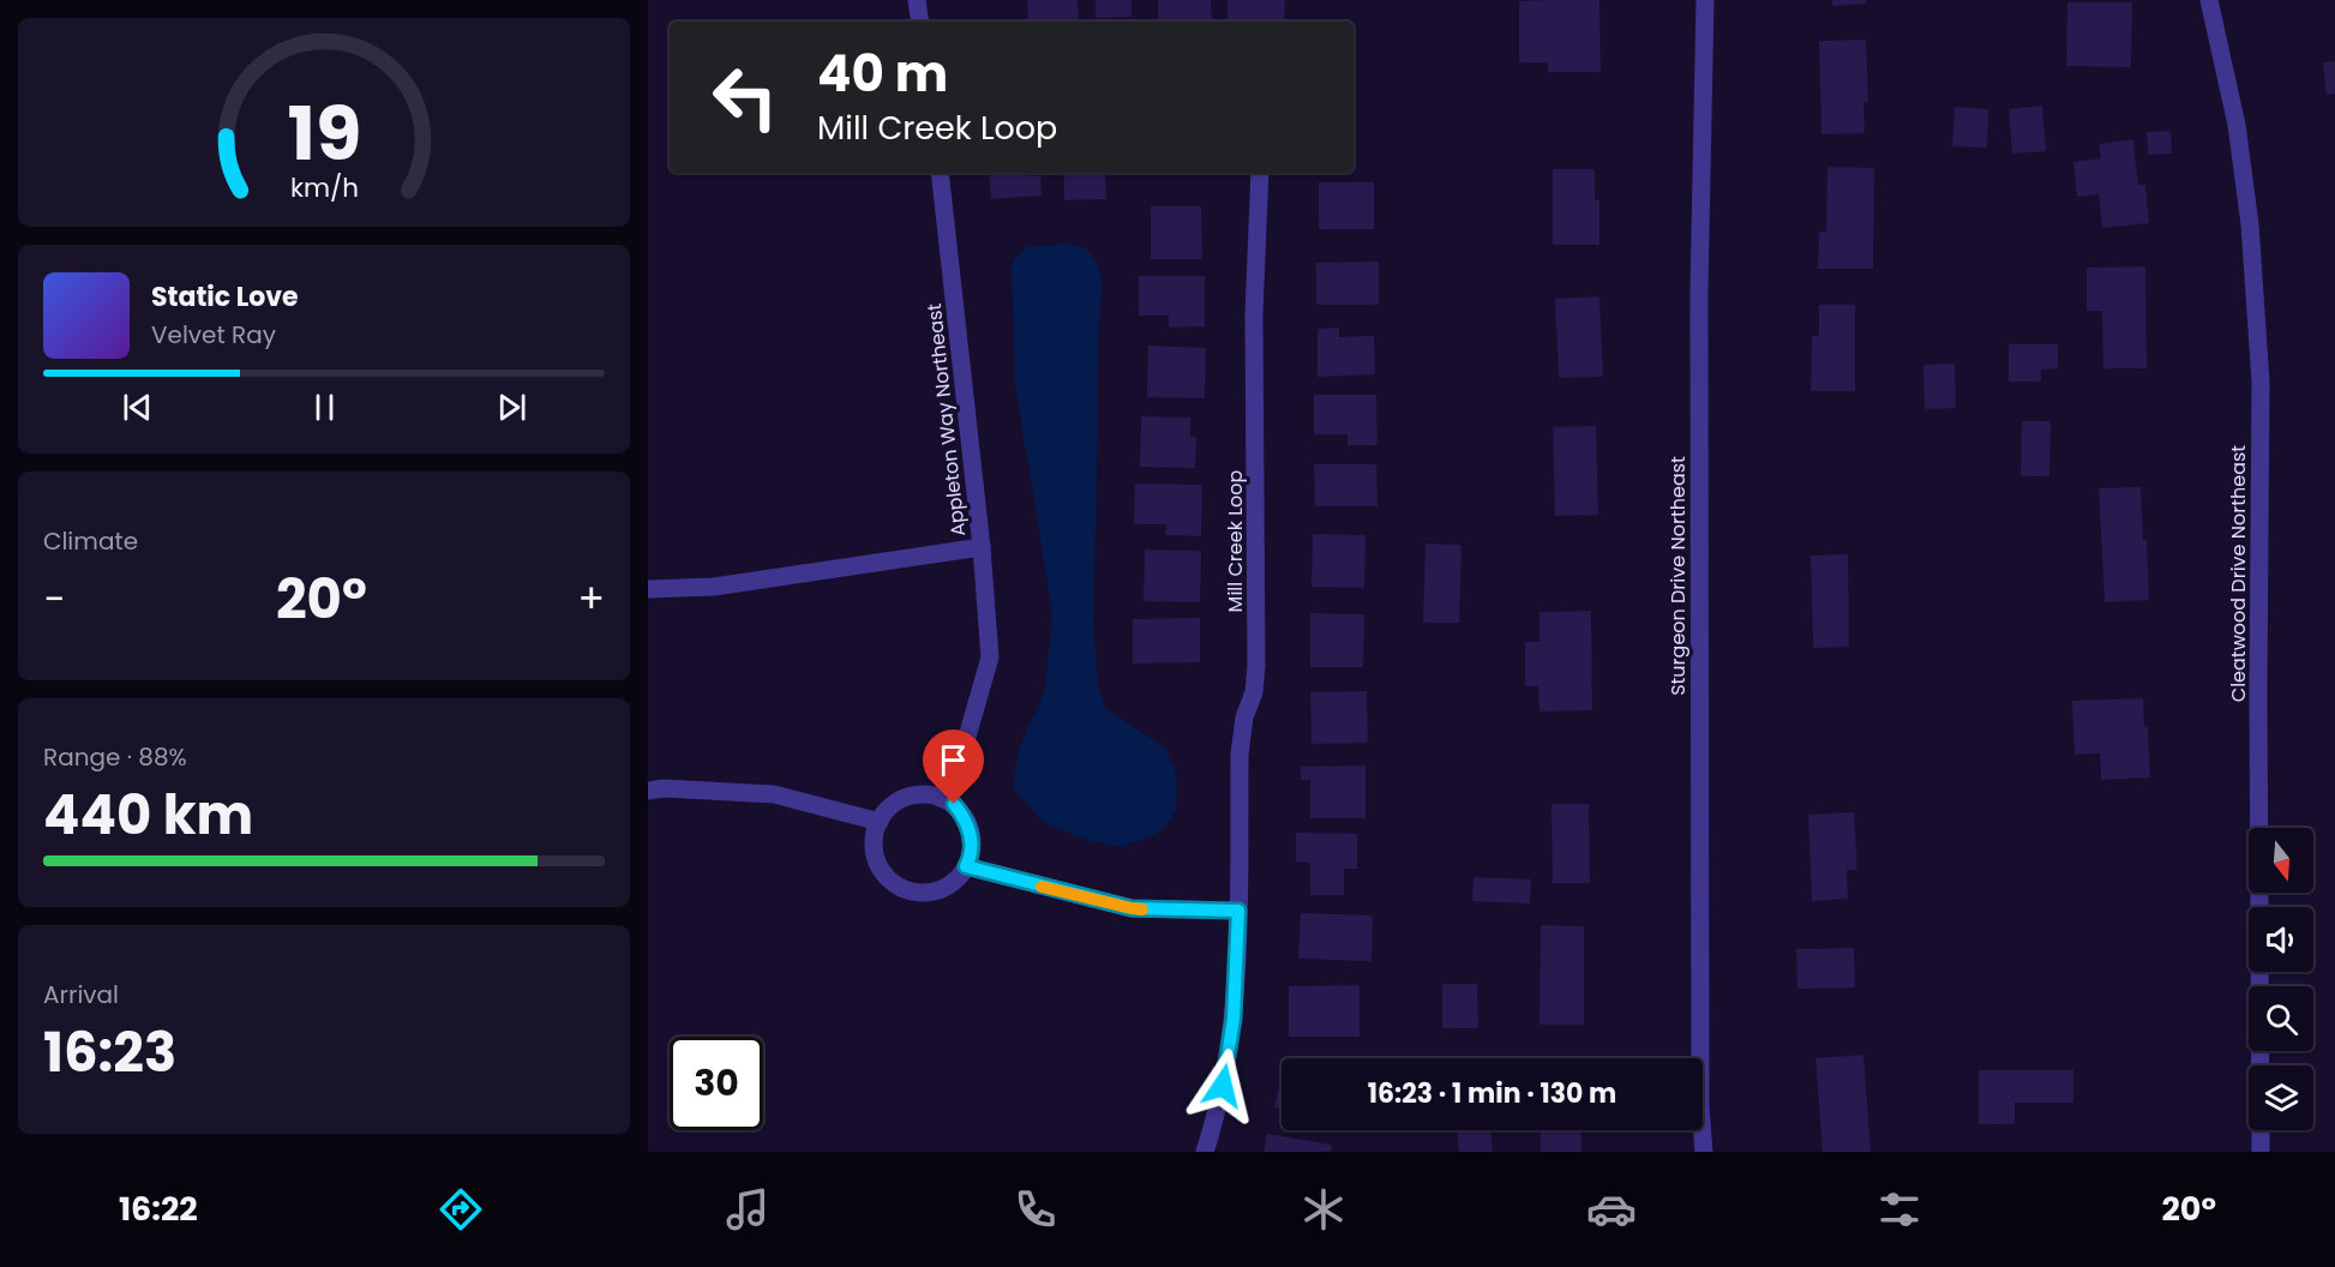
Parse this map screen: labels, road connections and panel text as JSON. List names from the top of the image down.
{
  "streets": {
    "street": [
      "Appleton Way Northeast",
      "Mill Creek Loop",
      "Cleatwood Drive Northeast",
      "Sturgeon Drive Northeast"
    ]
  },
  "north": "bottom",
  "page": {
    "turn": ["40 m", "Mill Creek Loop"],
    "song": ["Static Love", "Velvet Ray"],
    "tile": [
      "Climate",
      ["Range · 88%", "440 km"],
      ["Arrival", "16:23"]
    ],
    "heat": ["−", "20°", "+"],
    "limit": "30",
    "trip": "16:23 · 1 min · 130 m",
    "tabs": ["16:22", "20°"],
    "gauge": ["19", "km/h"]
  }
}
